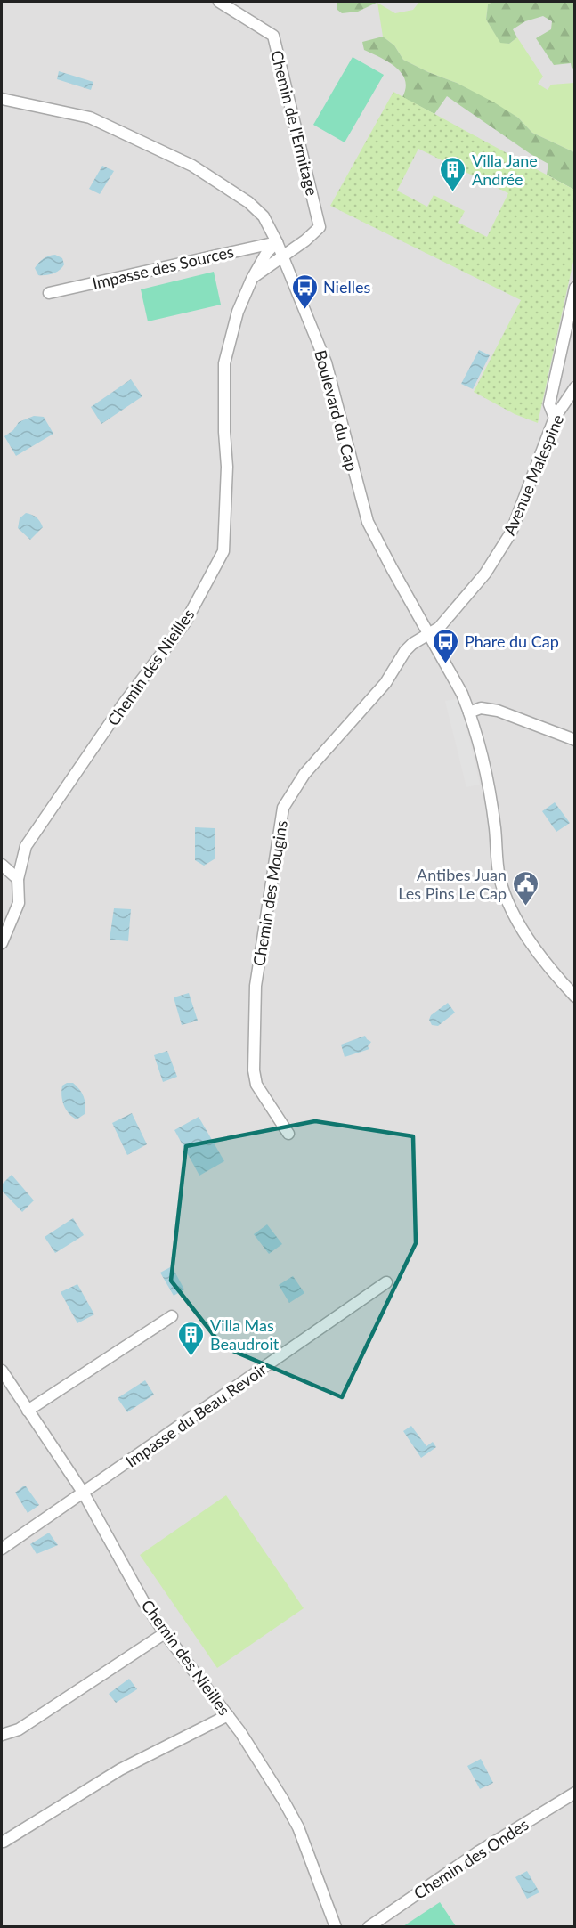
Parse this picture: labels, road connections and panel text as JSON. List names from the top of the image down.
{
  "streets": {
    "street": [
      "Chemin de l'Ermitage",
      "Impasse des Sources",
      "Boulevard du Cap",
      "Avenue Malespine",
      "Chemin des Nieilles",
      "Chemin des Mougins",
      "Impasse du Beau Revoir",
      "Chemin des Ondes"
    ]
  },
  "crossings": [
    ["Chemin de l'Ermitage", "Boulevard du Cap"],
    ["Impasse des Sources", "Boulevard du Cap"],
    ["Impasse des Sources", "Chemin des Nieilles"],
    ["Boulevard du Cap", "Avenue Malespine"],
    ["Boulevard du Cap", "Chemin des Nieilles"],
    ["Boulevard du Cap", "Chemin des Mougins"],
    ["Avenue Malespine", "Chemin des Mougins"],
    ["Chemin des Nieilles", "Impasse du Beau Revoir"]
  ],
  "places": {
    "building": ["Villa Jane Andrée", "Villa Mas Beaudroit"],
    "bus stop": ["Nielles", "Phare du Cap"],
    "public building": ["Antibes Juan Les Pins Le Cap"]
  }
}
